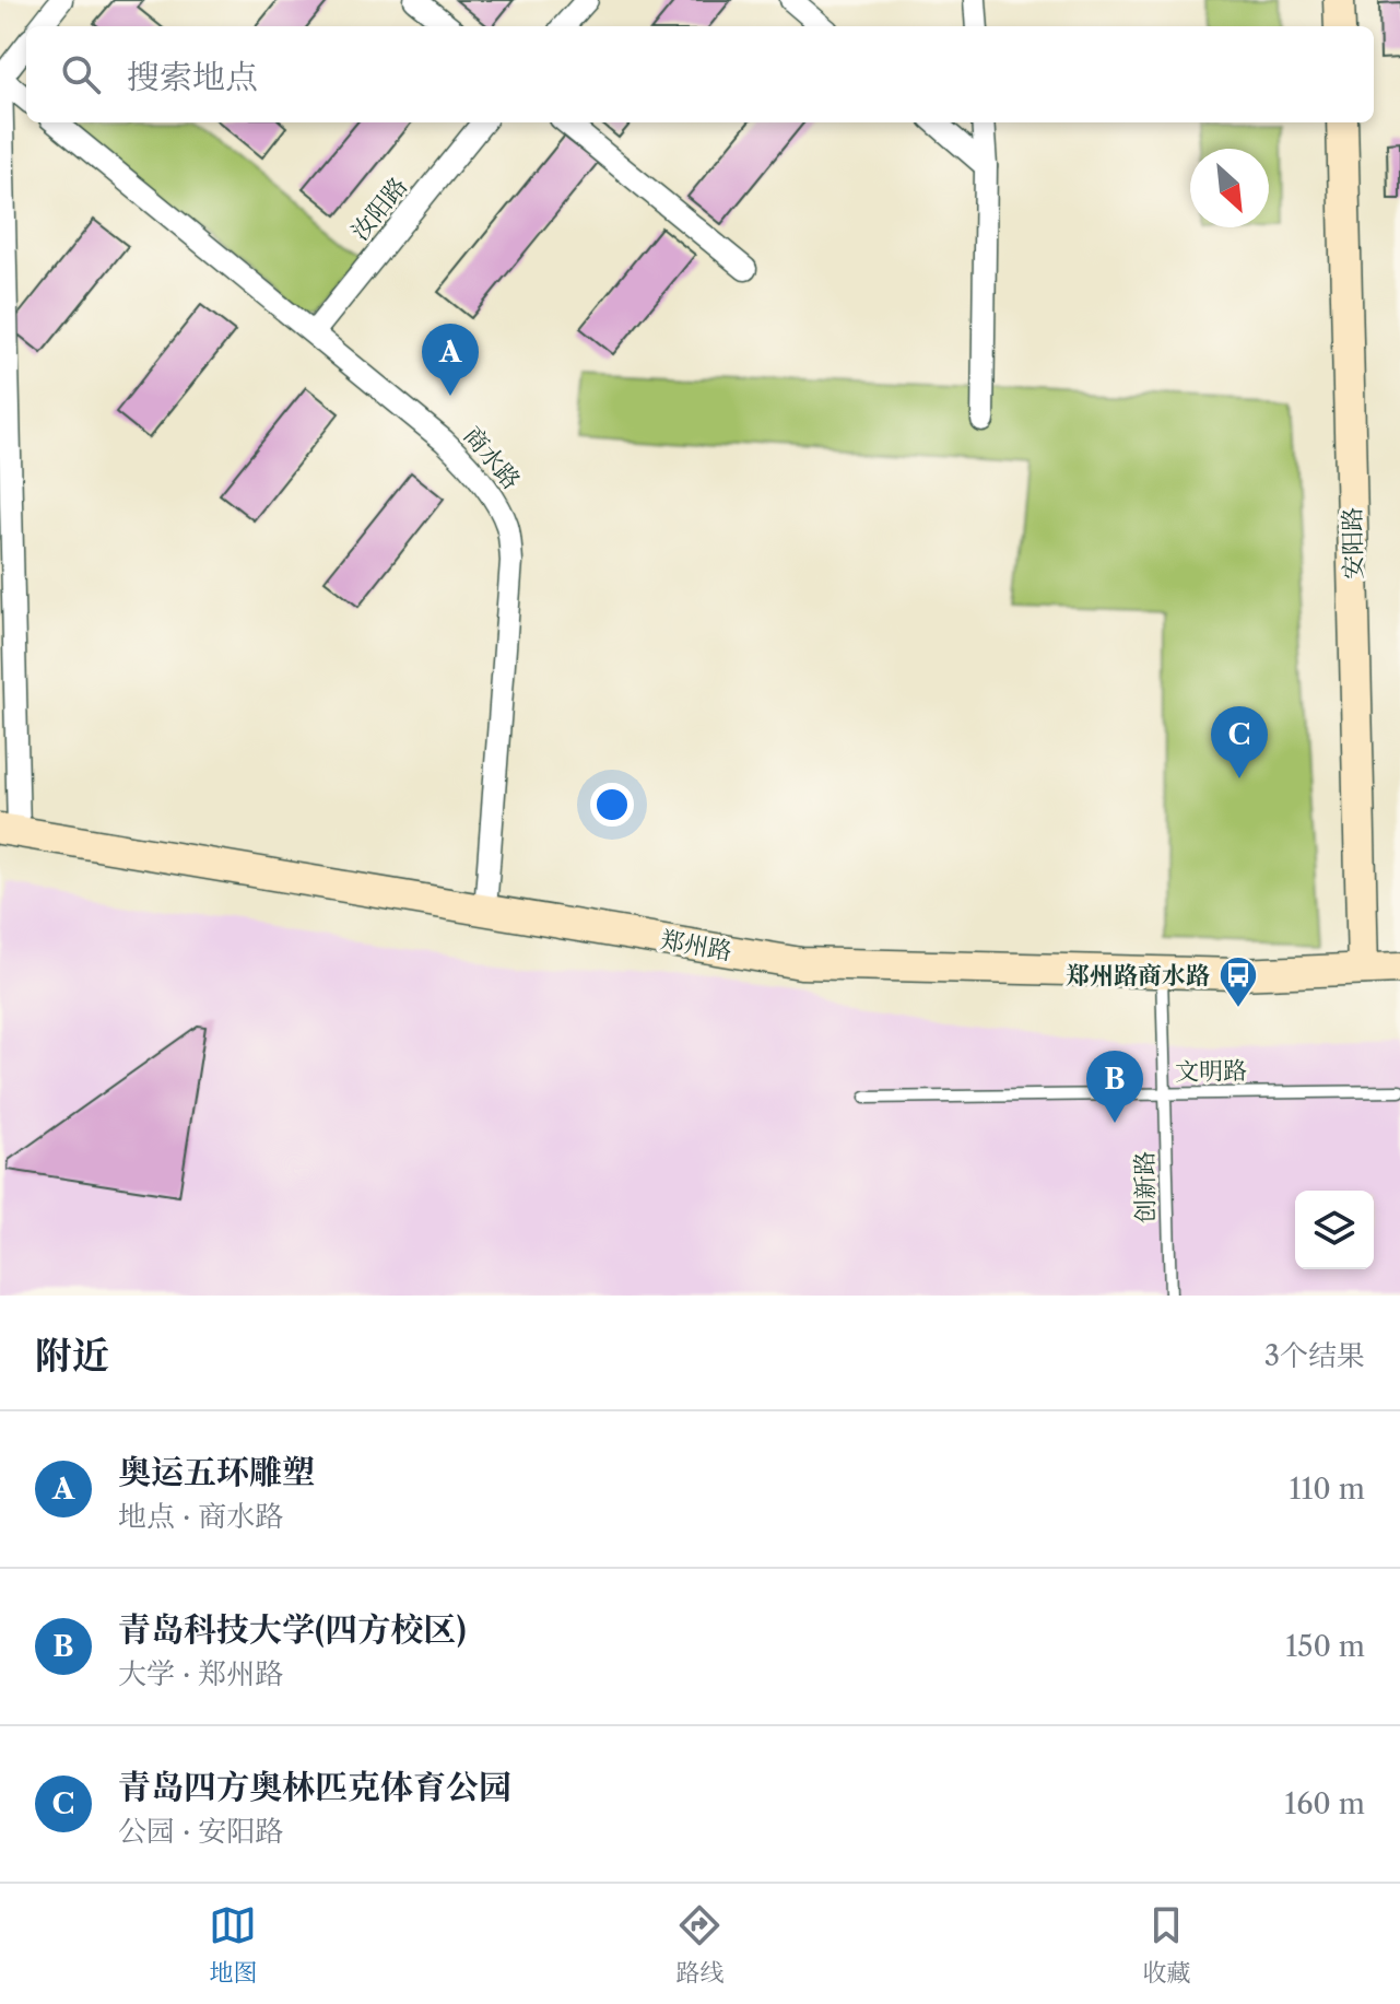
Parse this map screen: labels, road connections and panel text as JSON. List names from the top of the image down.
{
  "streets": {
    "main road": ["安阳路", "郑州路"],
    "street": ["汝阳路", "商水路"],
    "lane": ["文明路", "创新路"]
  },
  "crossings": [
    ["汝阳路", "商水路"],
    ["商水路", "郑州路"],
    ["安阳路", "郑州路"],
    ["郑州路", "创新路"],
    ["文明路", "创新路"]
  ],
  "places": {
    "bus stop": ["郑州路商水路"]
  },
  "north": "bottom right",
  "page": {
    "search": "搜索地点",
    "pins": ["A", "C", "B"],
    "heading": ["附近", "3个结果"],
    "list": [
      {
        "mark": "A",
        "name": "奥运五环雕塑",
        "note": "地点 · 商水路",
        "value": "110 m"
      },
      {
        "mark": "B",
        "name": "青岛科技大学(四方校区)",
        "note": "大学 · 郑州路",
        "value": "150 m"
      },
      {
        "mark": "C",
        "name": "青岛四方奥林匹克体育公园",
        "note": "公园 · 安阳路",
        "value": "160 m"
      }
    ],
    "nav": ["地图", "路线", "收藏"]
  }
}
